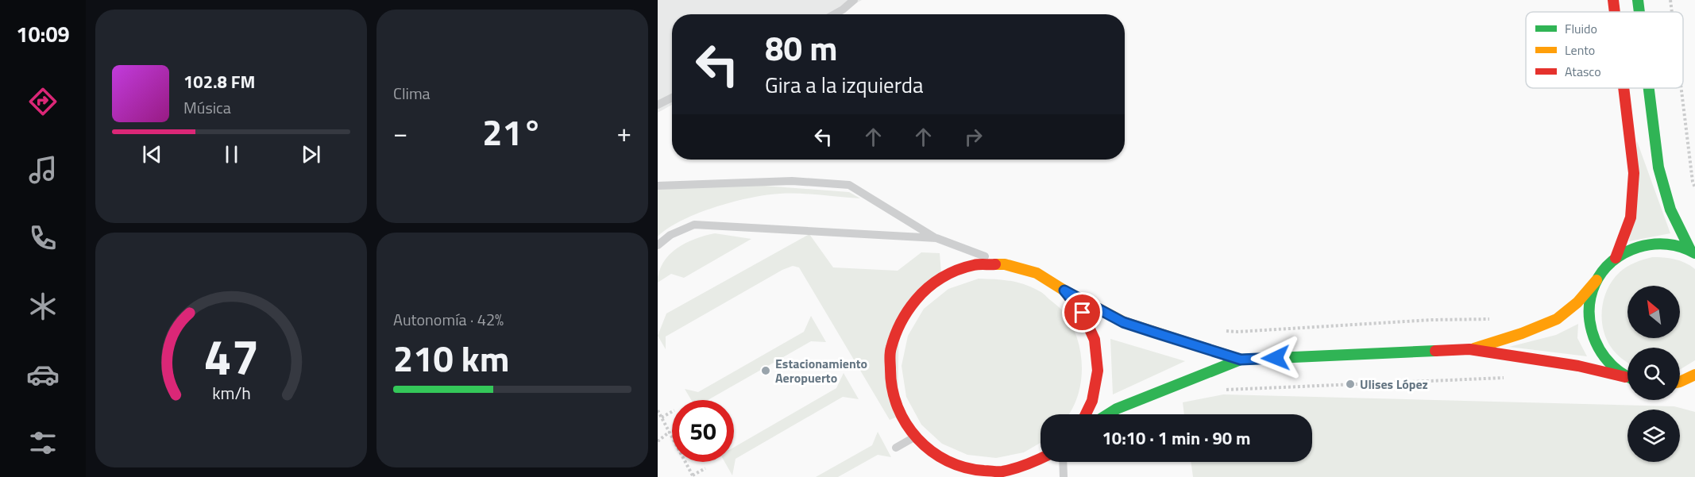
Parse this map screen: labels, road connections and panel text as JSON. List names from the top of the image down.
{
  "places": ["Estacionamiento Aeropuerto", "Ulises López"],
  "legend": ["Fluido", "Lento", "Atasco"],
  "north": "top left",
  "page": {
    "tabs": "10:09",
    "tile": [
      "Clima",
      ["Autonomía · 42%", "210 km"]
    ],
    "turn": ["80 m", "Gira a la izquierda"],
    "song": ["102.8 FM", "Música"],
    "heat": ["−", "21°", "+"],
    "limit": "50",
    "trip": "10:10 · 1 min · 90 m",
    "gauge": ["47", "km/h"]
  }
}
